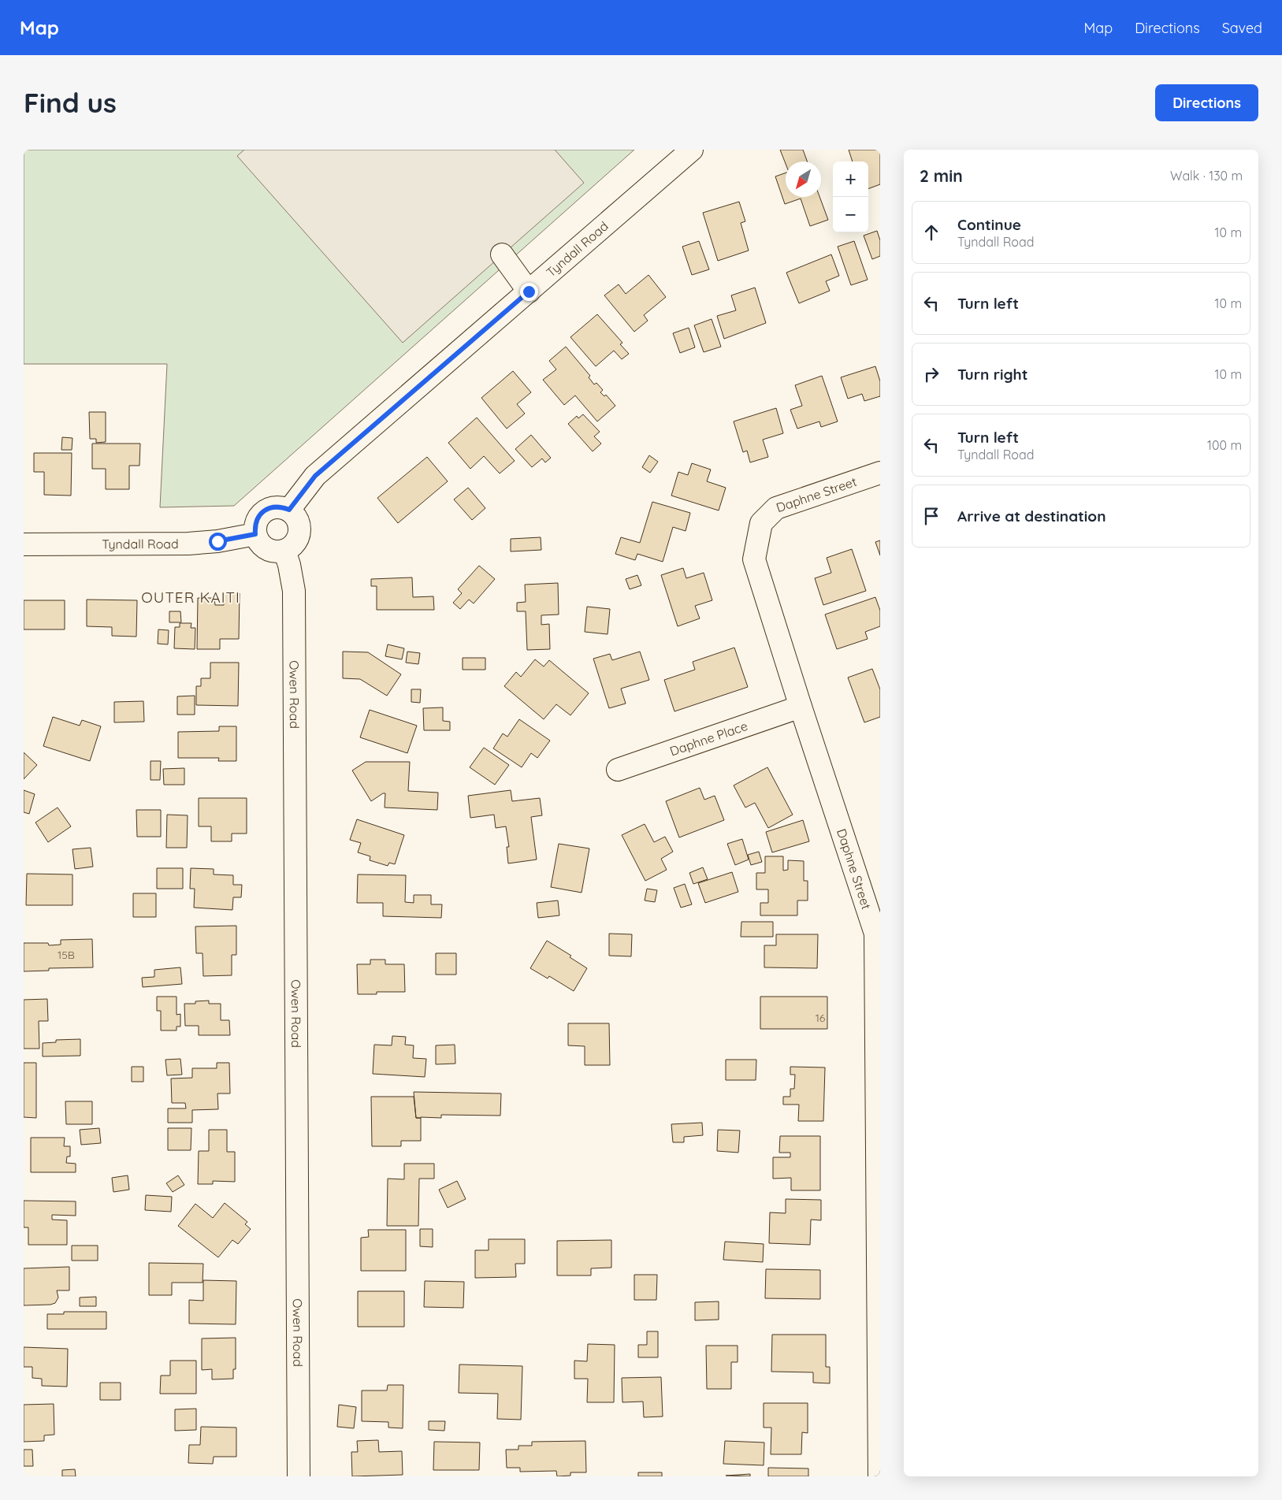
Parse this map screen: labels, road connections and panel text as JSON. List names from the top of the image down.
{
  "streets": {
    "street": [
      "Tyndall Road",
      "Daphne Street",
      "Owen Road",
      "Daphne Place"
    ]
  },
  "crossings": [
    ["Tyndall Road", "Owen Road"],
    ["Daphne Street", "Daphne Place"]
  ],
  "districts": ["OUTER KAITI"],
  "house_numbers": ["15B", "16"],
  "north": "bottom left",
  "page": {
    "header": "Map",
    "nav": ["Map", "Directions", "Saved"],
    "buttons": "Directions",
    "title": "Find us",
    "heading": ["2 min", "Walk · 130 m"],
    "map_buttons": ["+", "−"],
    "list": [
      ["Continue", "Tyndall Road", "10 m"],
      ["Turn left", "10 m"],
      ["Turn right", "10 m"],
      ["Turn left", "Tyndall Road", "100 m"],
      "Arrive at destination"
    ]
  }
}
